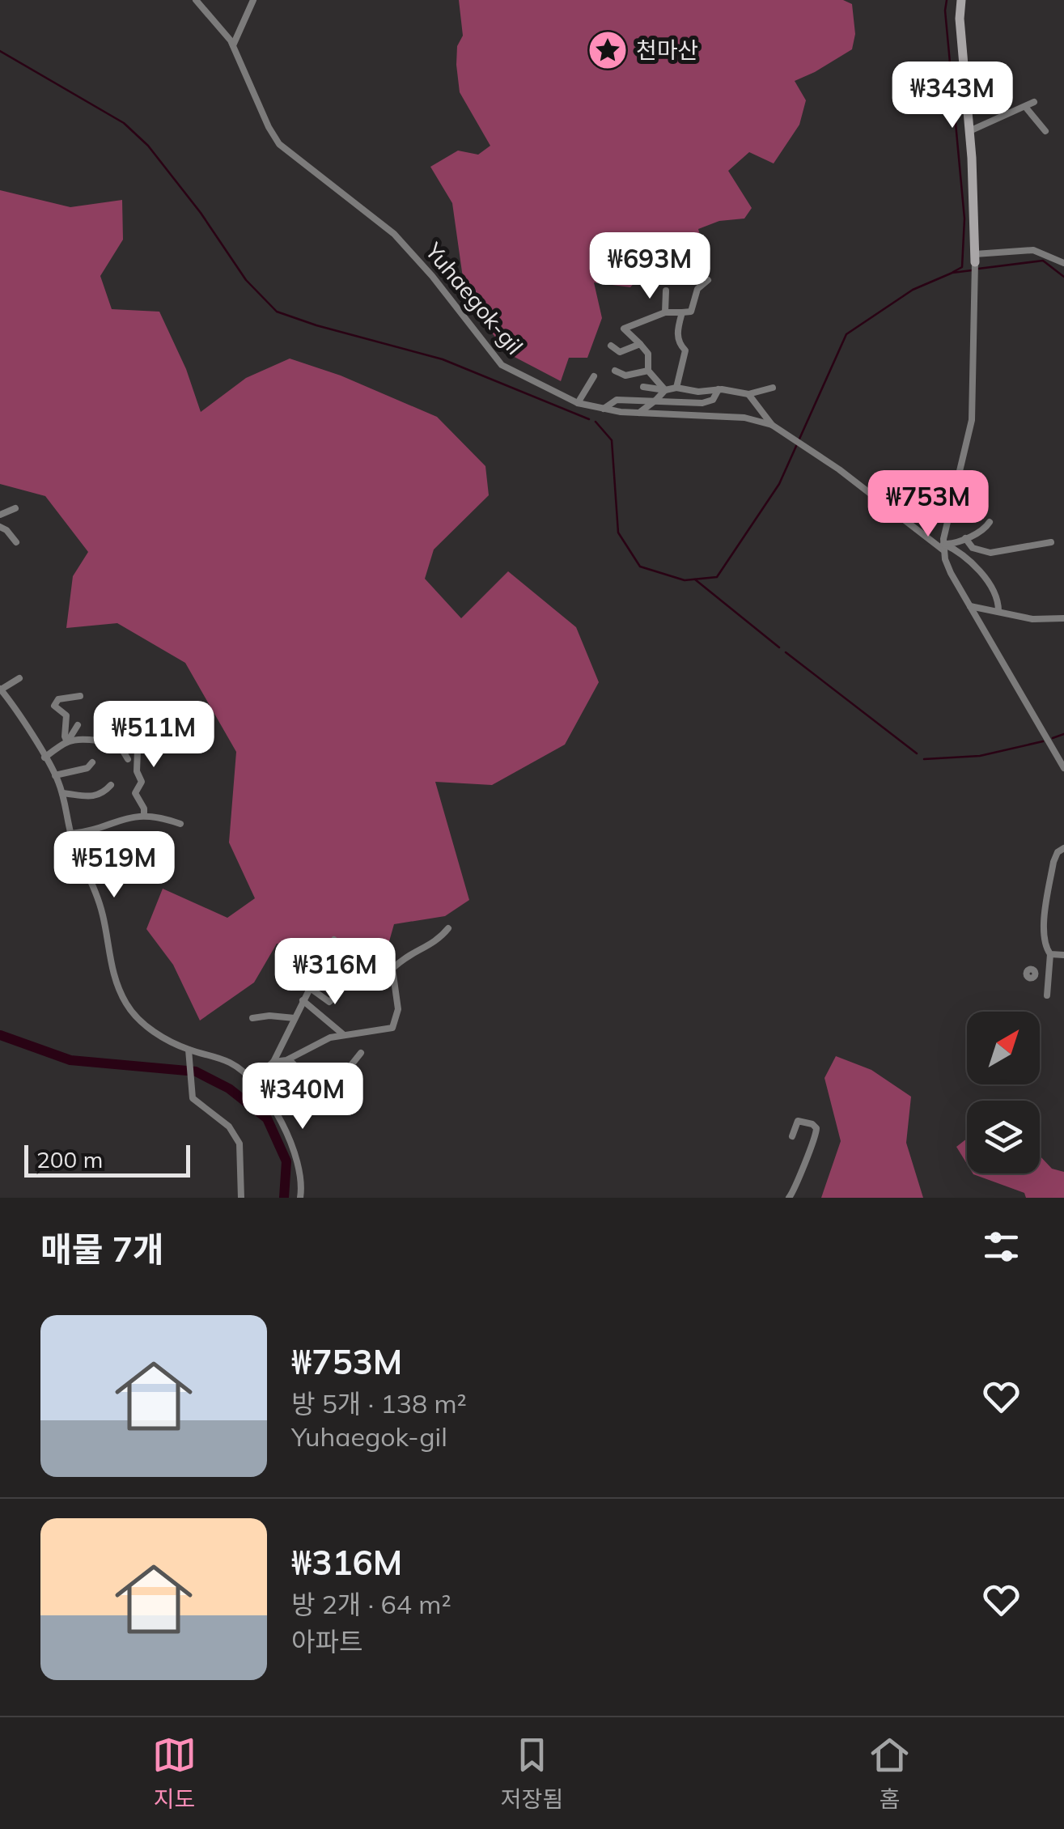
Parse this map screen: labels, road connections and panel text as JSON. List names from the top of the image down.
{
  "streets": {
    "street": ["Yuhaegok-gil"]
  },
  "places": {
    "place": ["천마산"]
  },
  "scale_bar": "200 m",
  "north": "top right",
  "page": {
    "price": [
      "₩343M",
      "₩693M",
      "₩753M",
      "₩511M",
      "₩519M",
      "₩316M",
      "₩340M"
    ],
    "scale": "200 m",
    "heading": "매물 7개",
    "list": [
      {
        "name": "₩753M",
        "note": "방 5개 · 138 m² · Yuhaegok-gil"
      },
      {
        "name": "₩316M",
        "note": "방 2개 · 64 m² · 아파트"
      }
    ],
    "tabs": ["지도", "저장됨", "홈"]
  }
}
